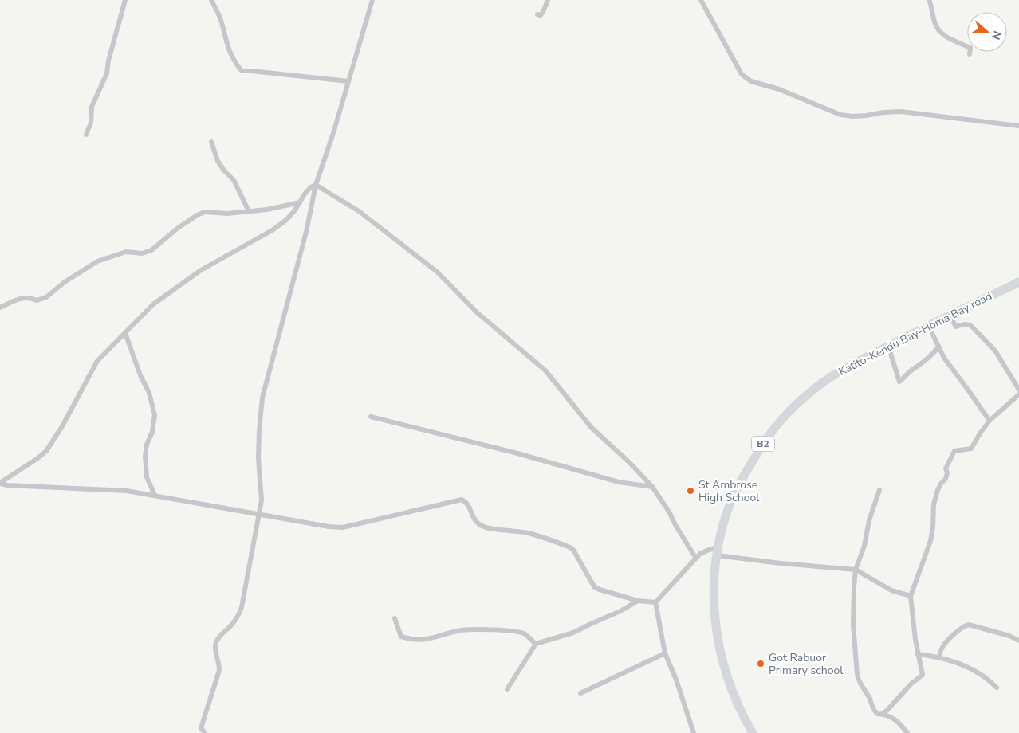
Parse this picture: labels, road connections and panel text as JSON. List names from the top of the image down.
{
  "streets": {
    "highway": ["Katito-Kendu Bay-Homa Bay road", "B2"]
  },
  "places": ["St Ambrose High School", "Got Rabuor Primary school"],
  "north": "right"
}
